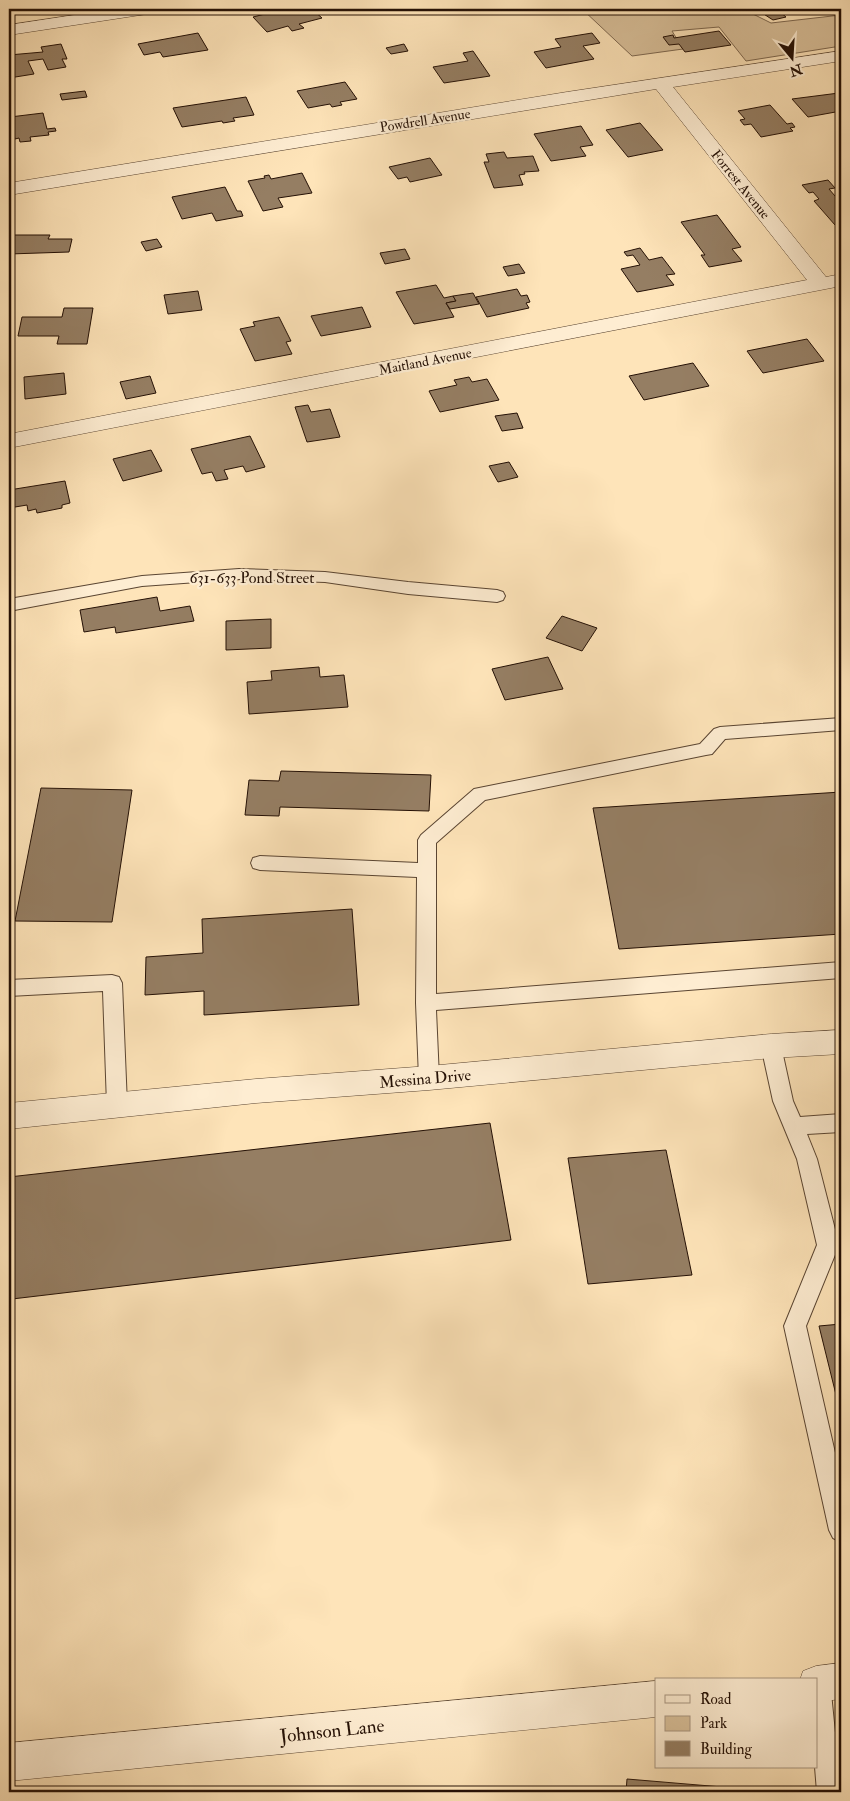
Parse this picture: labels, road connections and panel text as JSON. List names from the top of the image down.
{
  "streets": {
    "street": [
      "Powdrell Avenue",
      "Forrest Avenue",
      "Maitland Avenue",
      "Messina Drive",
      "Johnson Lane"
    ],
    "lane": ["631-633 Pond Street"]
  },
  "crossings": [
    ["Powdrell Avenue", "Forrest Avenue"],
    ["Forrest Avenue", "Maitland Avenue"]
  ],
  "legend": ["Road", "Park", "Building"],
  "north": "bottom"
}
